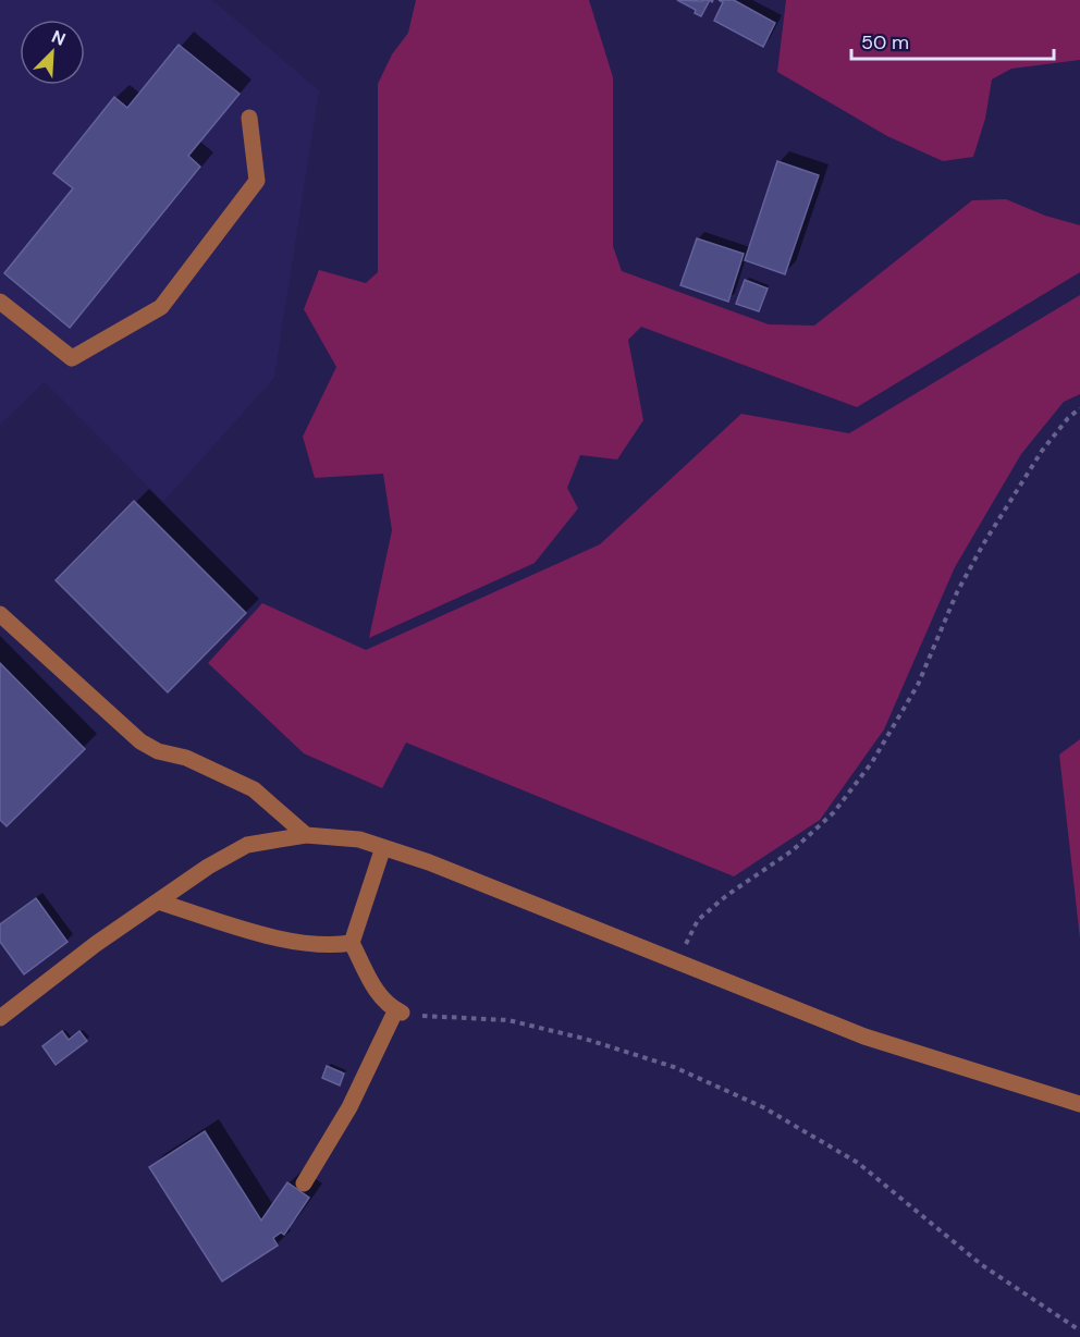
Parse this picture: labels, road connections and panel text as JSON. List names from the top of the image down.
{
  "scale_bar": "50 m",
  "north": "top right"
}
